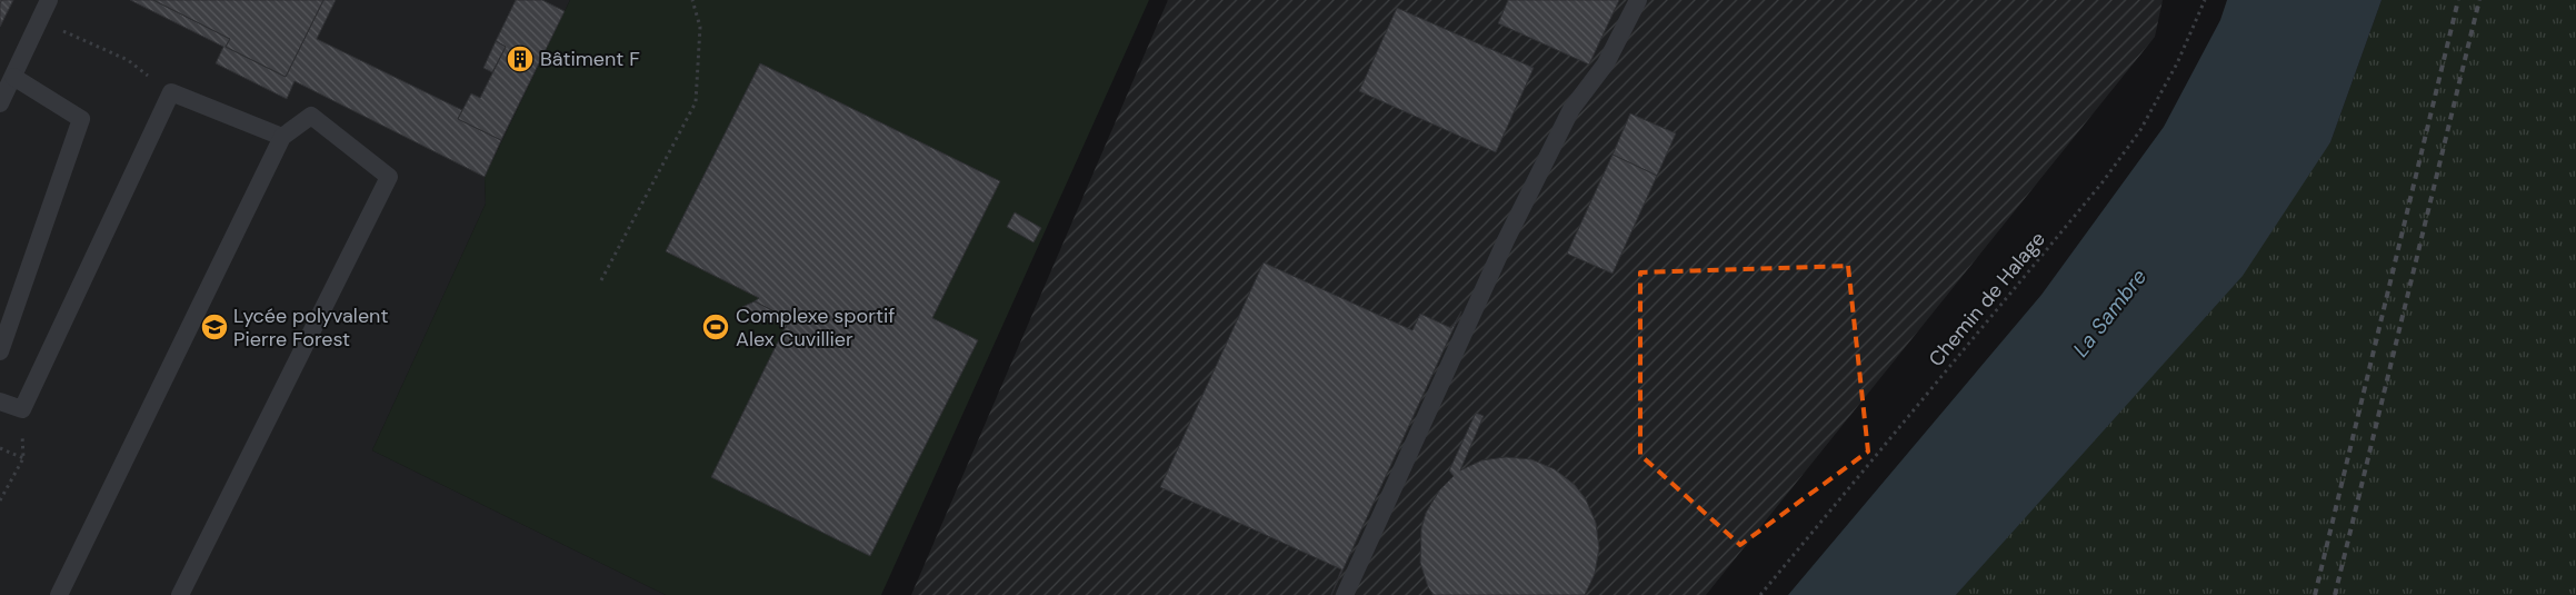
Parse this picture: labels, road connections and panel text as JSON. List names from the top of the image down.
{
  "streets": {
    "path": ["Chemin de Halage"]
  },
  "water": ["La Sambre"],
  "places": {
    "building": ["Bâtiment F"],
    "school or university": ["Lycée polyvalent Pierre Forest"],
    "sports": ["Complexe sportif Alex Cuvillier"]
  }
}
